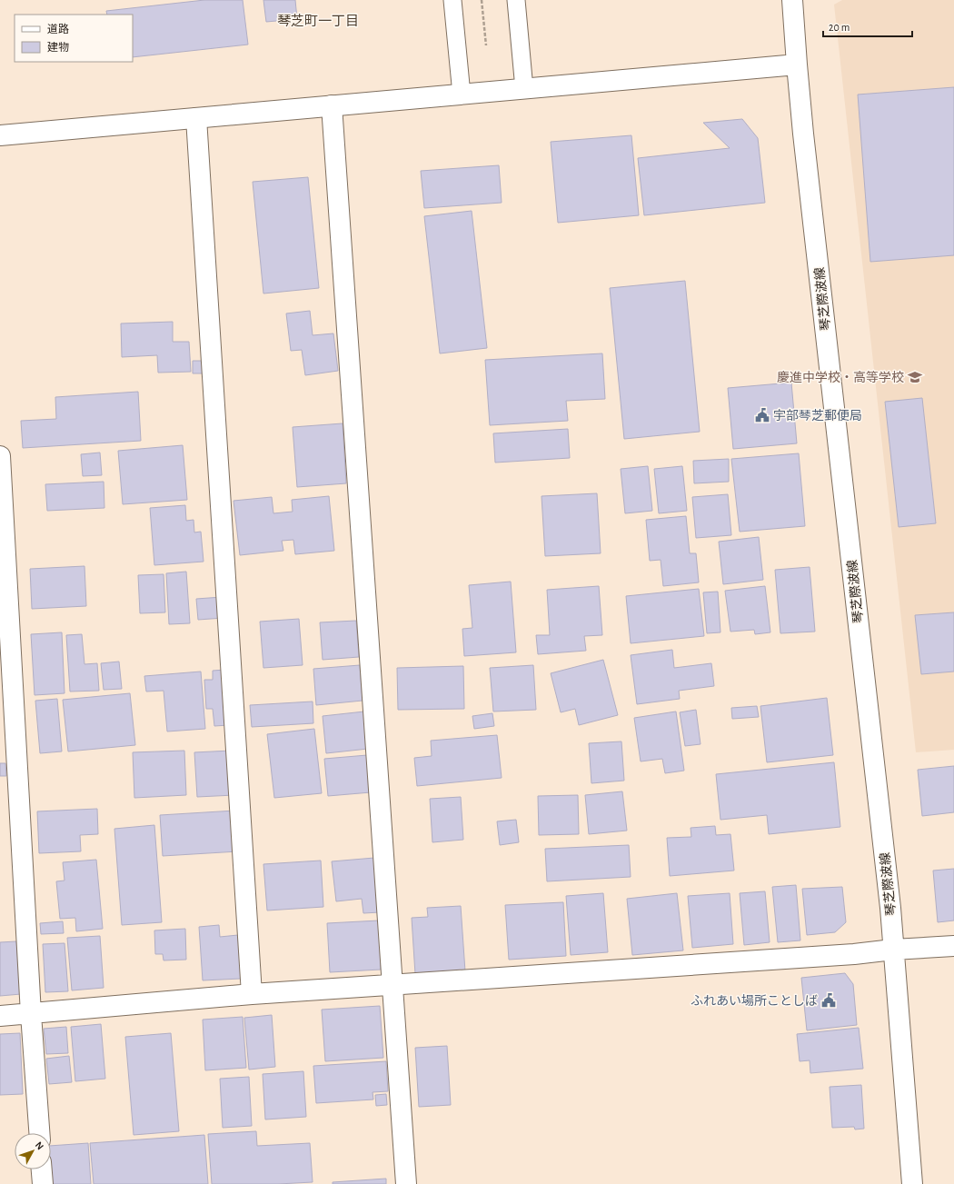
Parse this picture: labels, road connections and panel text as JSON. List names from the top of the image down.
{
  "streets": {
    "street": ["琴芝際波線"]
  },
  "districts": ["琴芝町一丁目"],
  "places": {
    "school or university": ["慶進中学校・高等学校"],
    "public building": ["宇部琴芝郵便局", "ふれあい場所ことしば"]
  },
  "legend": ["道路", "建物"],
  "scale_bar": "20 m",
  "north": "top right"
}
